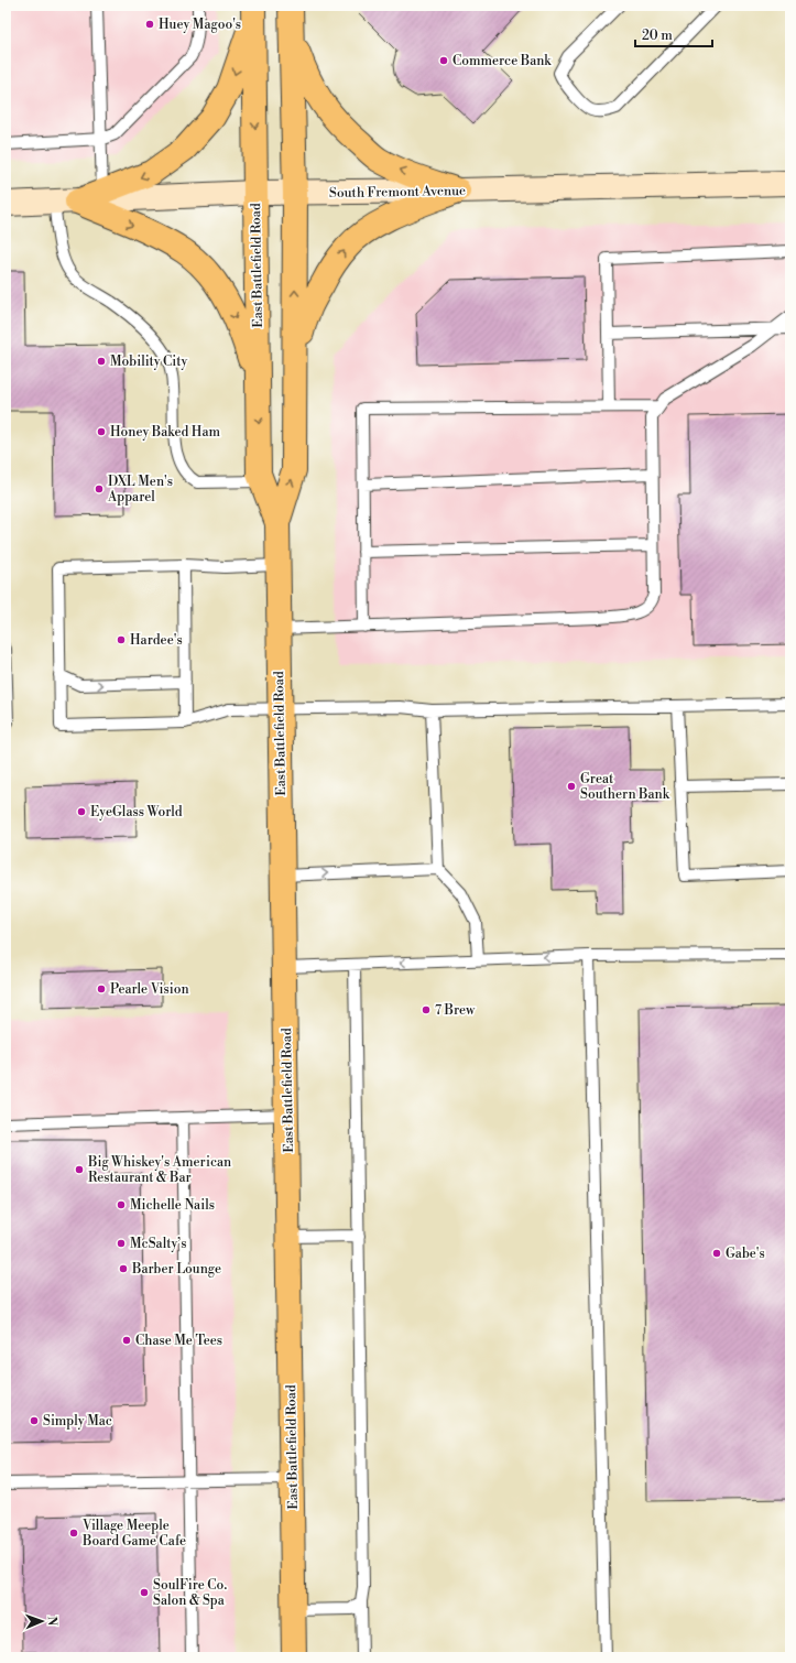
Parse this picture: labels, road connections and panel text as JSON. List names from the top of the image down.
{
  "streets": {
    "main road": ["South Fremont Avenue", "East Battlefield Road"]
  },
  "crossings": [
    ["South Fremont Avenue", "East Battlefield Road"]
  ],
  "places": [
    "Huey Magoo's",
    "Commerce Bank",
    "Mobility City",
    "Honey Baked Ham",
    "DXL Men's Apparel",
    "Hardee's",
    "Great Southern Bank",
    "EyeGlass World",
    "Pearle Vision",
    "7 Brew",
    "Big Whiskey's American Restaurant & Bar",
    "Michelle Nails",
    "McSalty’s",
    "Gabe's",
    "Barber Lounge",
    "Chase Me Tees",
    "Simply Mac",
    "Village Meeple Board Game Cafe",
    "SoulFire Co. Salon & Spa"
  ],
  "scale_bar": "20 m",
  "north": "right"
}
